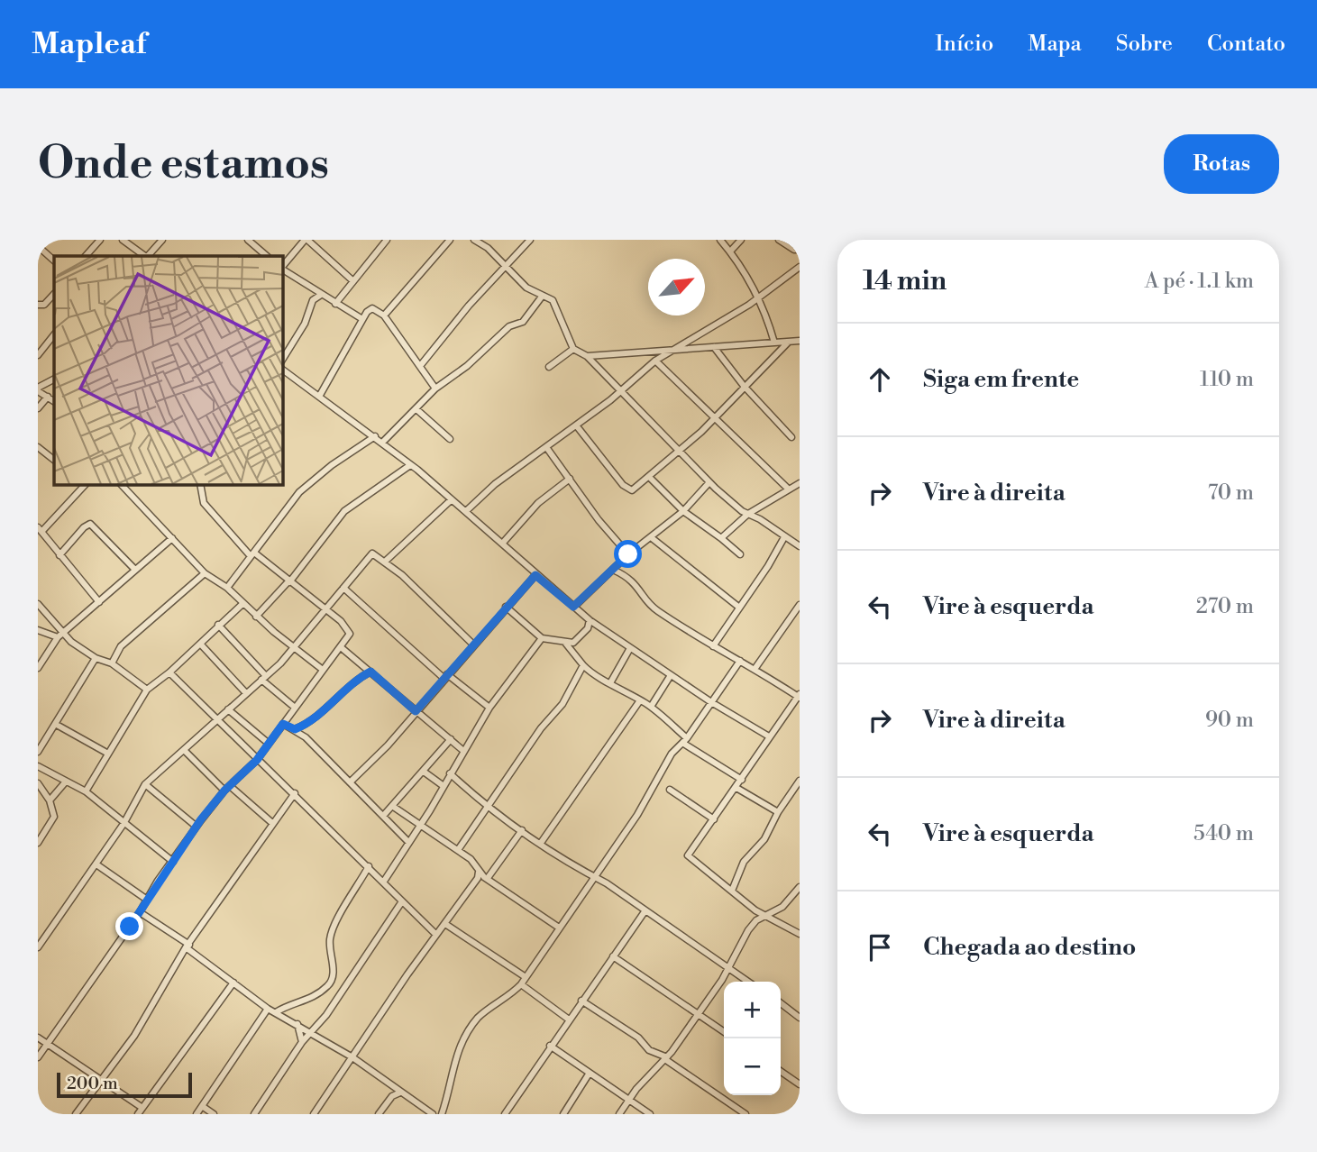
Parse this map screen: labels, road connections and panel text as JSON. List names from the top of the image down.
{
  "scale_bar": "200 m",
  "north": "top right",
  "page": {
    "header": "Mapleaf",
    "nav": [
      "Início",
      "Mapa",
      "Sobre",
      "Contato"
    ],
    "buttons": "Rotas",
    "title": "Onde estamos",
    "heading": ["14 min", "A pé · 1.1 km"],
    "list": [
      ["Siga em frente", "110 m"],
      ["Vire à direita", "70 m"],
      ["Vire à esquerda", "270 m"],
      ["Vire à direita", "90 m"],
      ["Vire à esquerda", "540 m"],
      "Chegada ao destino"
    ],
    "map_buttons": ["+", "−"],
    "scale": "200 m"
  }
}
